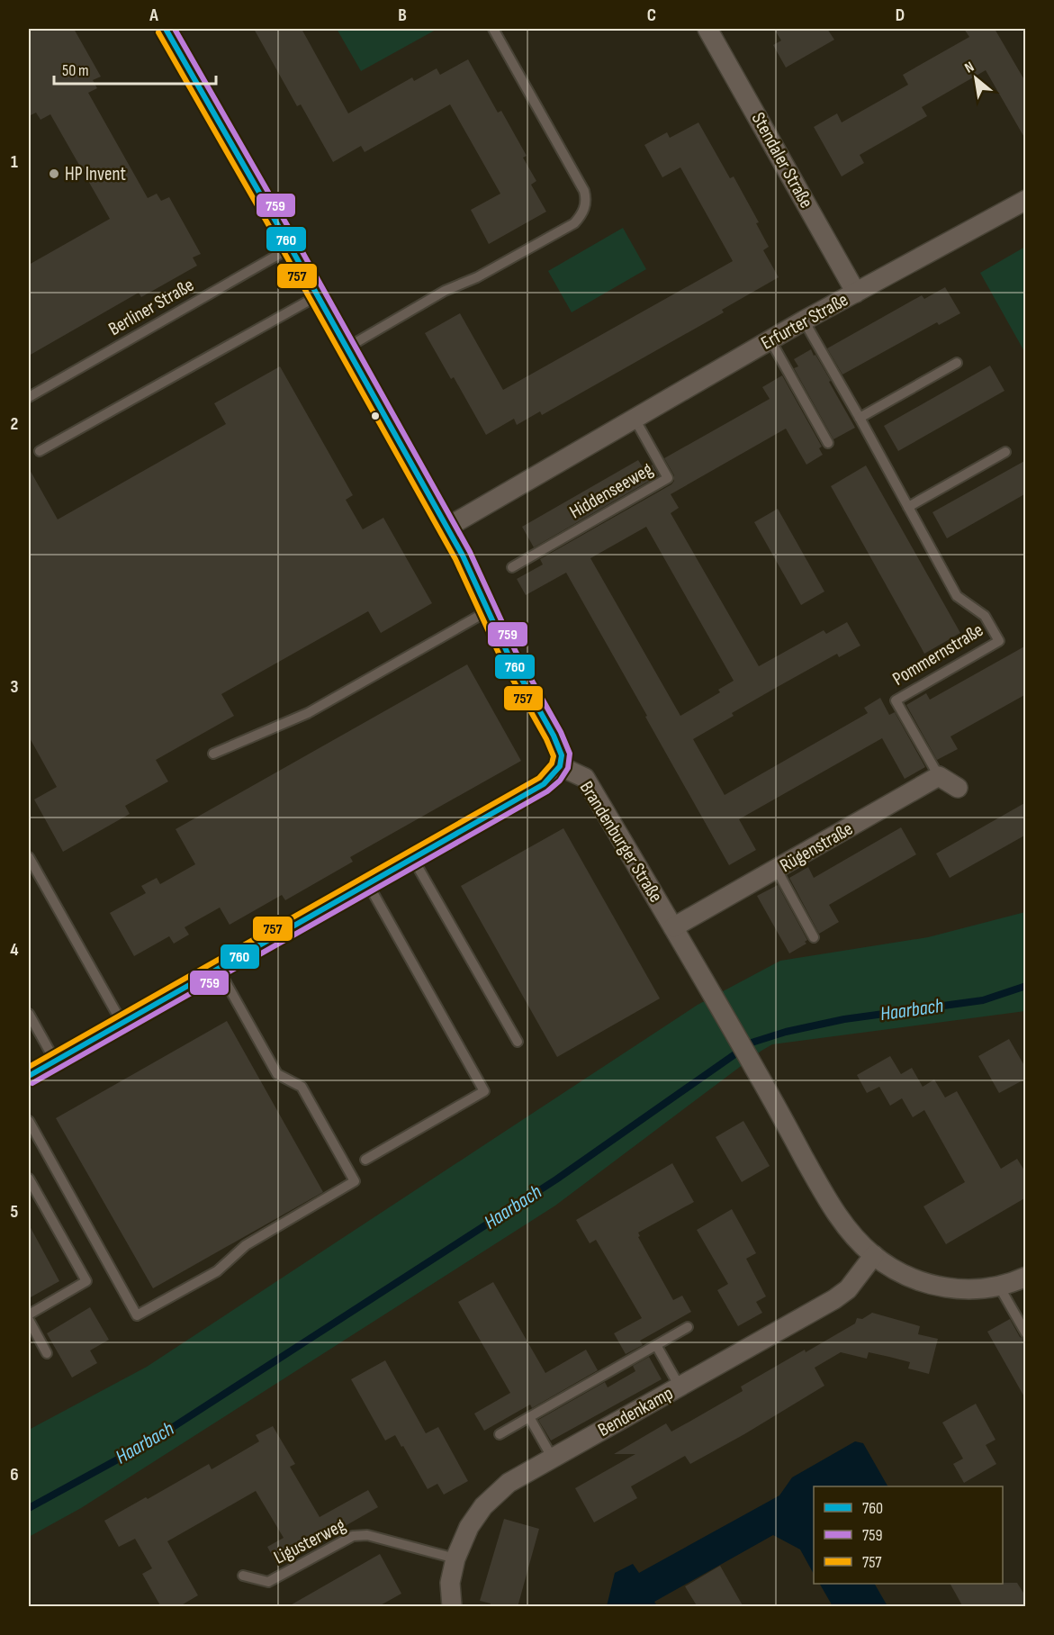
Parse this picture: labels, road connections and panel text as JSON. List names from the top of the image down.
{
  "streets": {
    "street": [
      "Stendaler Straße",
      "Erfurter Straße",
      "Brandenburger Straße",
      "Rügenstraße",
      "Bendenkamp"
    ],
    "lane": [
      "Berliner Straße",
      "Hiddenseeweg",
      "Pommernstraße",
      "Ligusterweg"
    ]
  },
  "crossings": [
    ["Stendaler Straße", "Erfurter Straße"],
    ["Berliner Straße", "Brandenburger Straße"],
    ["Erfurter Straße", "Hiddenseeweg"],
    ["Erfurter Straße", "Pommernstraße"],
    ["Erfurter Straße", "Brandenburger Straße"],
    ["Pommernstraße", "Rügenstraße"],
    ["Brandenburger Straße", "Rügenstraße"],
    ["Brandenburger Straße", "Bendenkamp"],
    ["Bendenkamp", "Ligusterweg"]
  ],
  "water": ["Haarbach"],
  "places": ["HP Invent"],
  "lines": ["transit line 760", "transit line 759", "transit line 757"],
  "legend": ["760", "759", "757"],
  "scale_bar": "50 m",
  "north": "top left",
  "grid": {
    "columns": [
      "A",
      "B",
      "C",
      "D"
    ],
    "rows": [
      "1",
      "2",
      "3",
      "4",
      "5",
      "6"
    ]
  }
}
